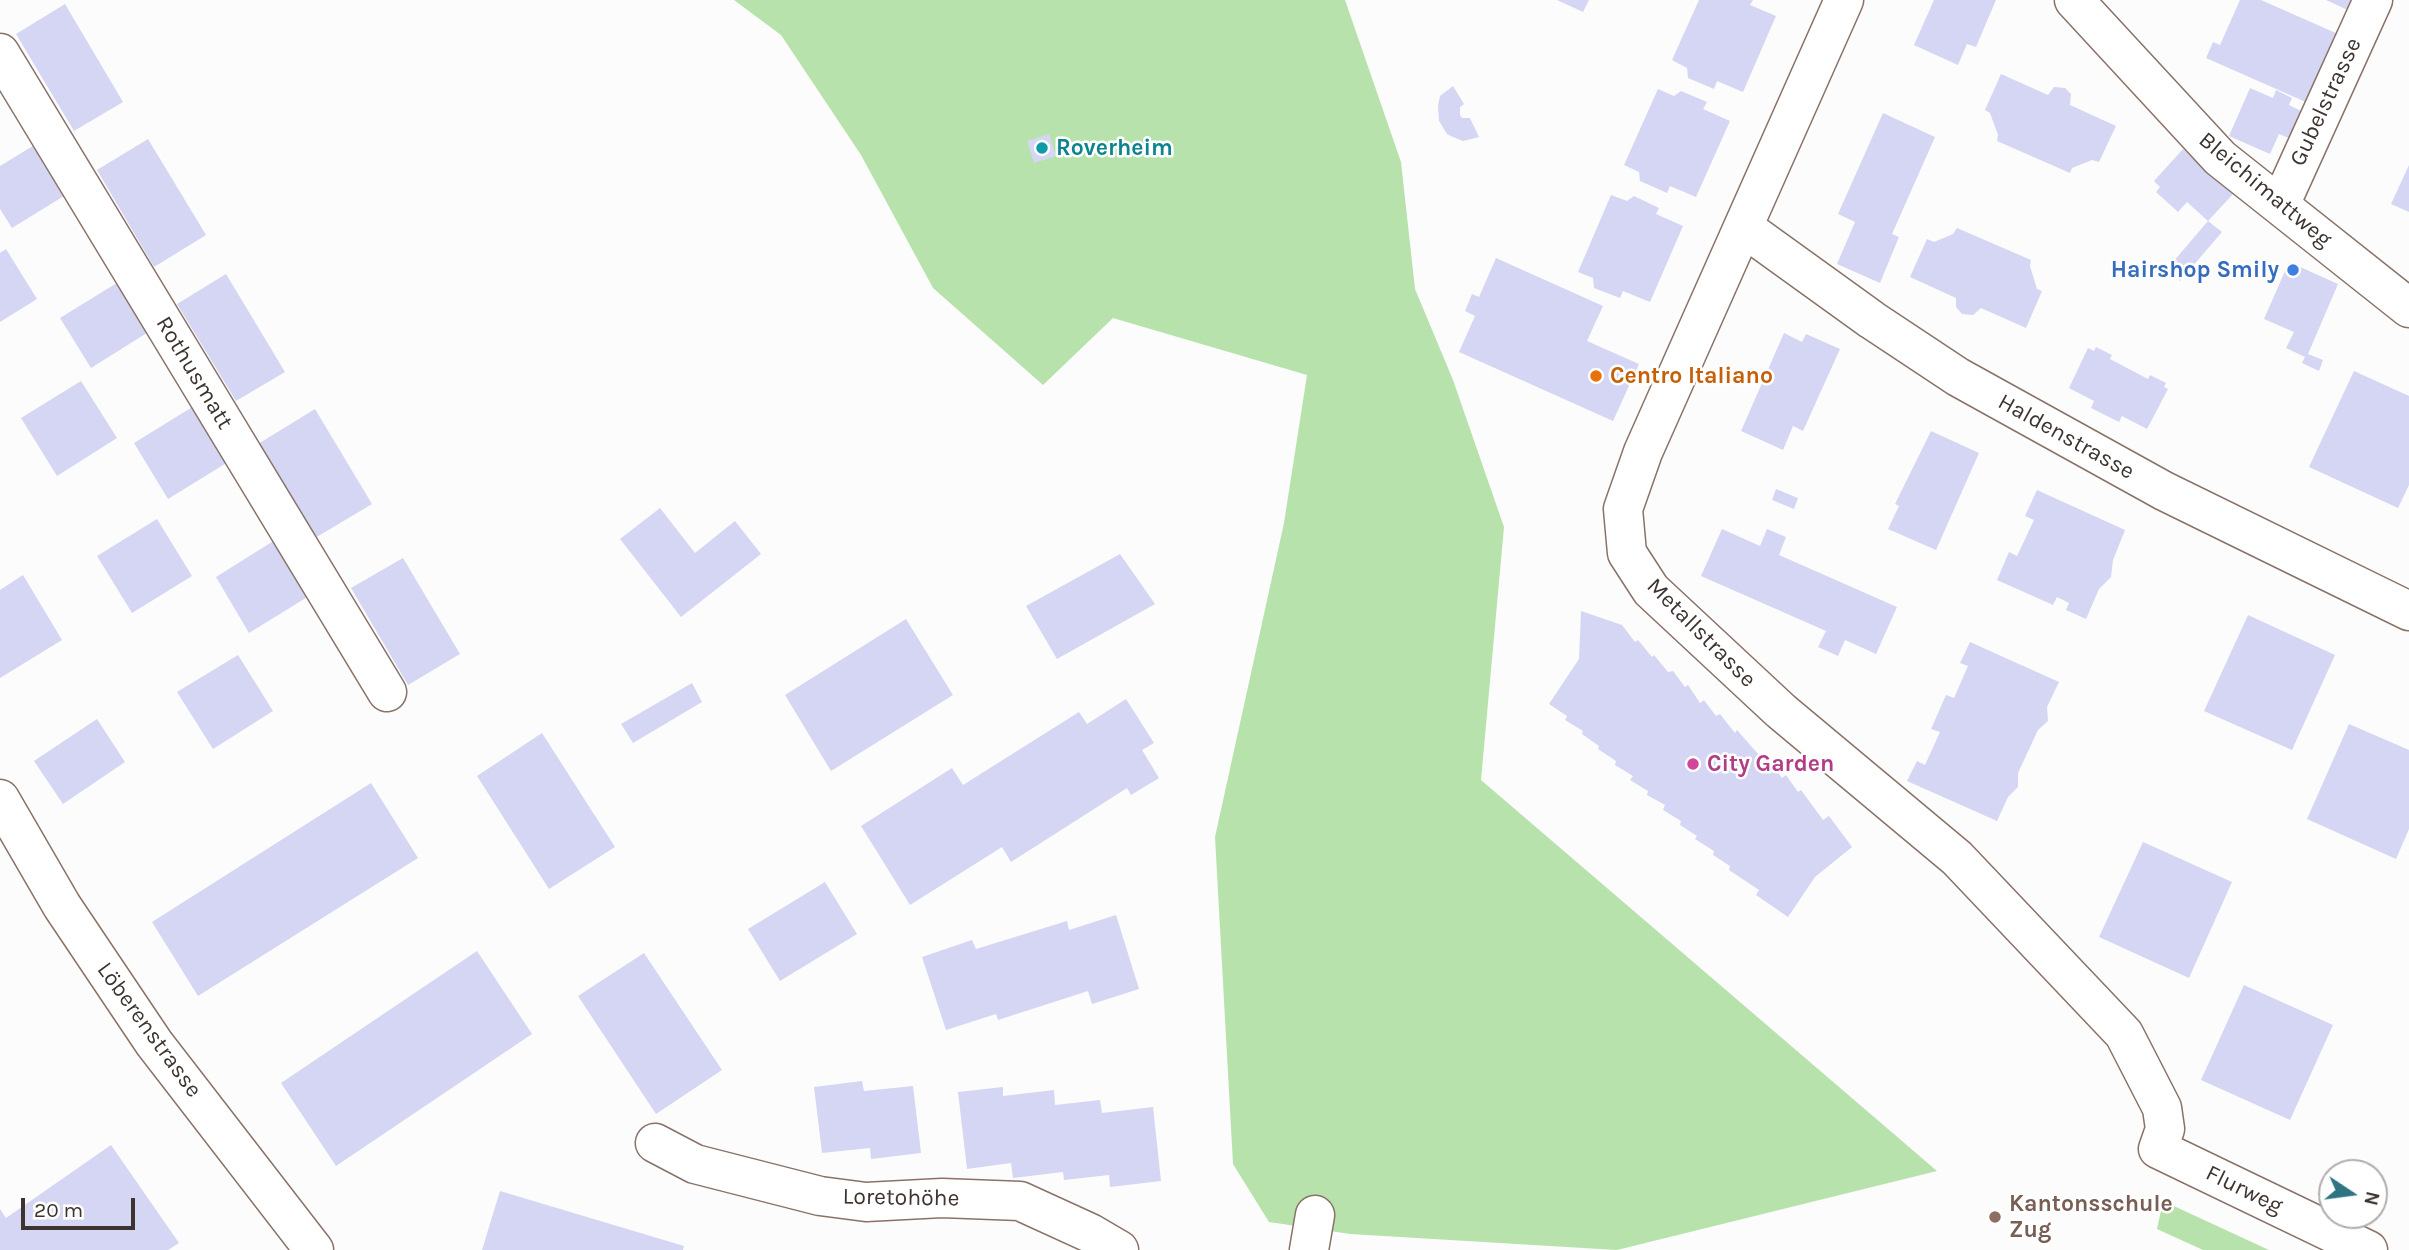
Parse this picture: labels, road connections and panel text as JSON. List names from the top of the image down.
{
  "streets": {
    "street": [
      "Gubelstrasse",
      "Bleichimattweg",
      "Rothusmatt",
      "Haldenstrasse",
      "Metallstrasse",
      "Löberenstrasse",
      "Flurweg",
      "Loretohöhe"
    ]
  },
  "crossings": [
    ["Gubelstrasse", "Bleichimattweg"],
    ["Haldenstrasse", "Metallstrasse"],
    ["Metallstrasse", "Flurweg"]
  ],
  "places": [
    "Roverheim",
    "Hairshop Smily",
    "Centro Italiano",
    "City Garden",
    "Kantonsschule Zug"
  ],
  "scale_bar": "20 m",
  "north": "right"
}
